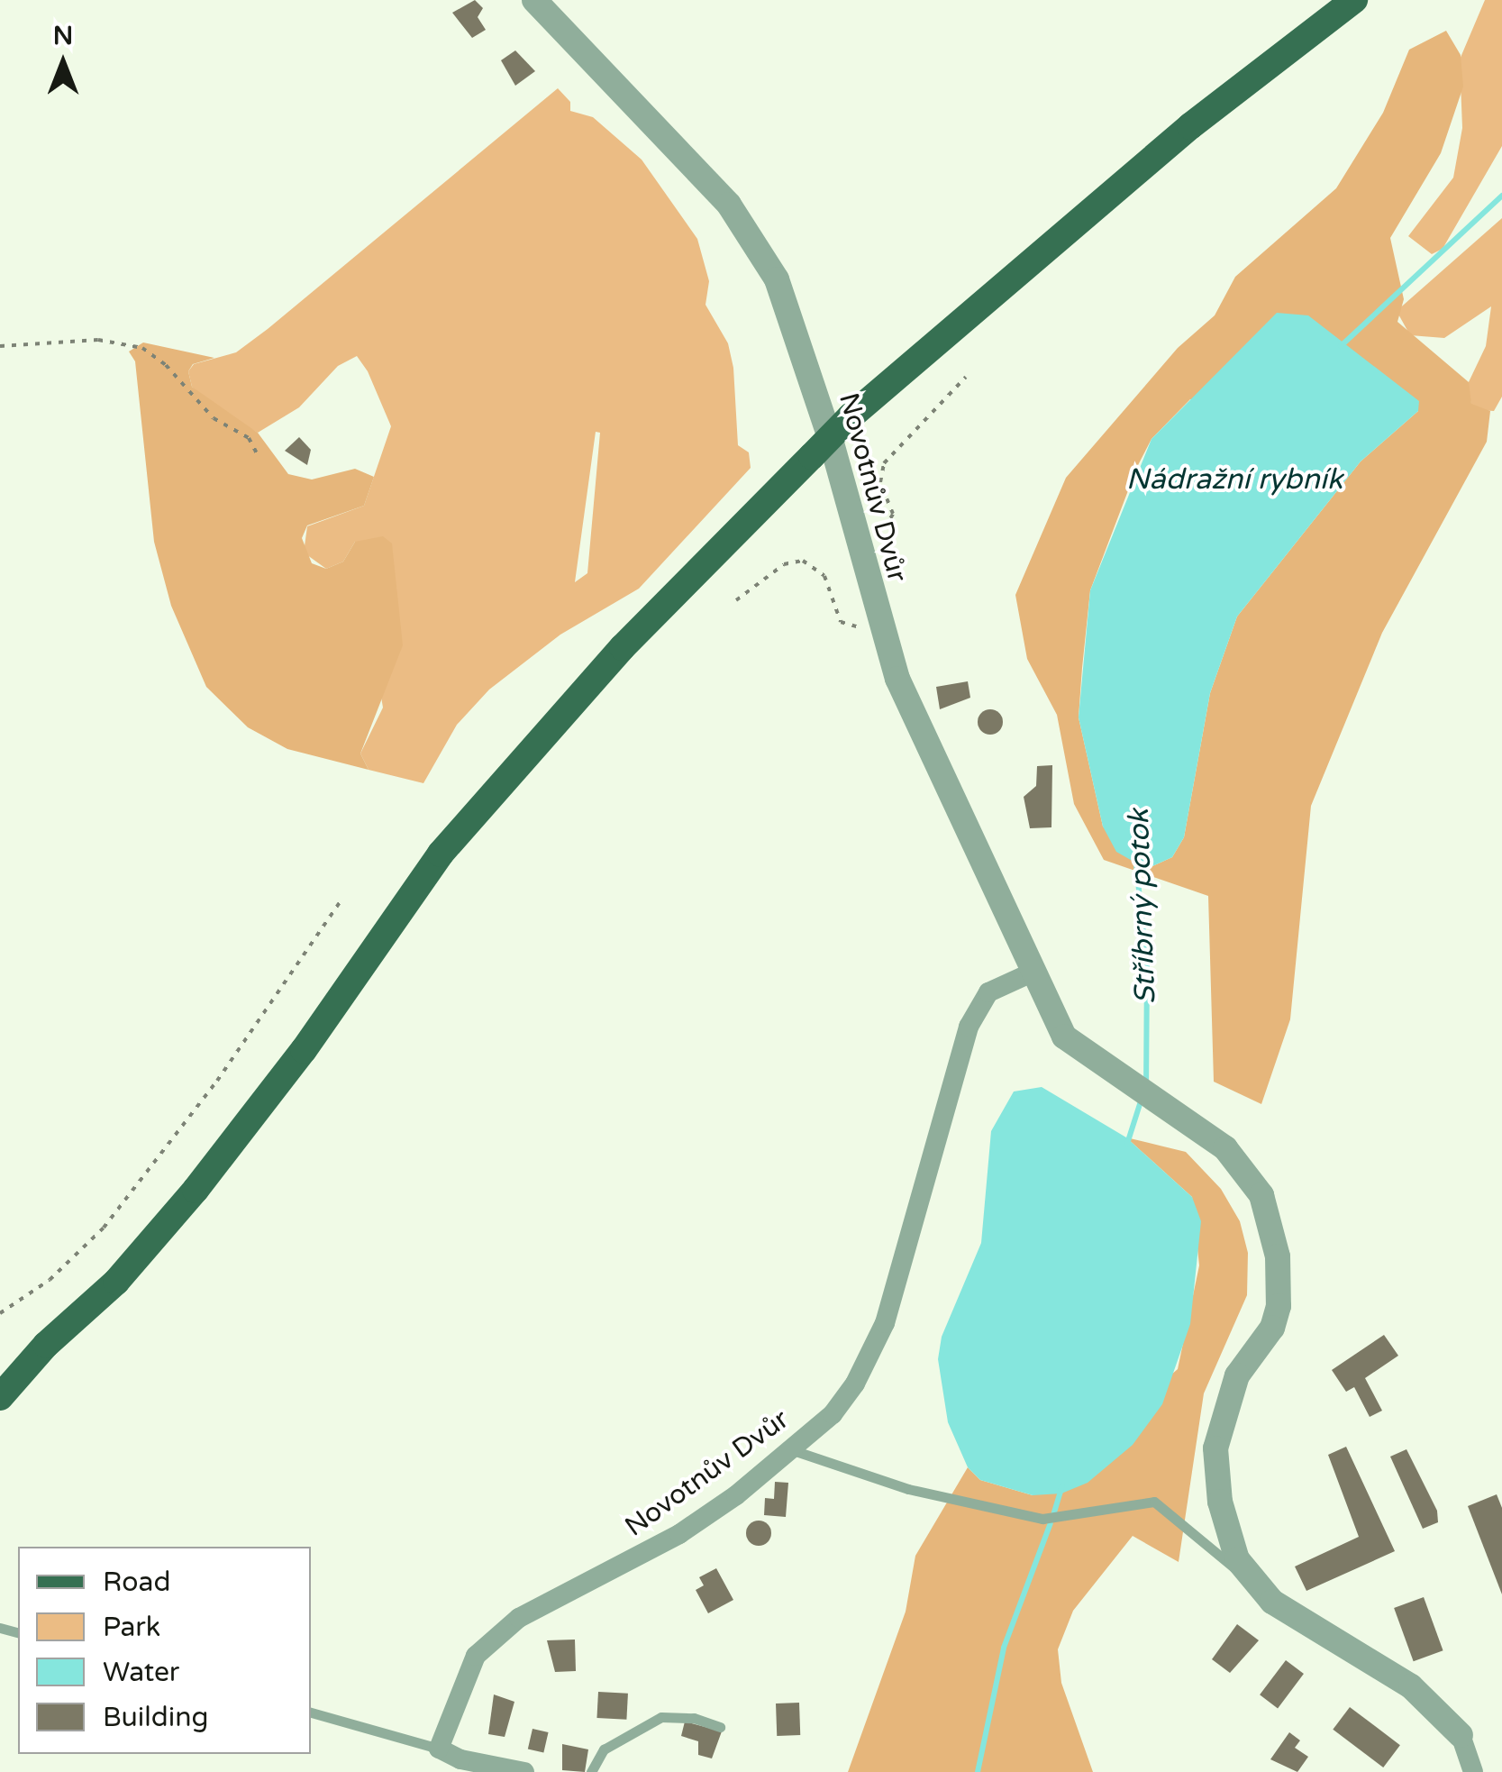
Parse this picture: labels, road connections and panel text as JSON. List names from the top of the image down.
{
  "streets": {
    "street": ["Novotnův Dvůr"]
  },
  "water": ["Nádražní rybník", "Stříbrný potok"],
  "legend": [
    "Road",
    "Park",
    "Water",
    "Building"
  ],
  "north": "top"
}
